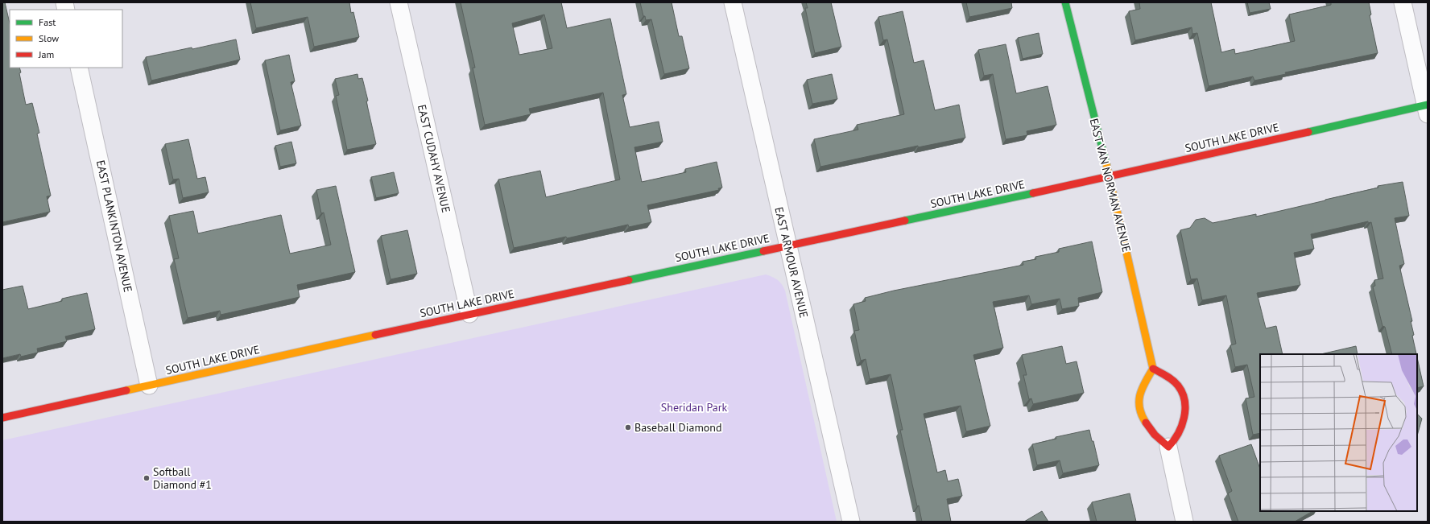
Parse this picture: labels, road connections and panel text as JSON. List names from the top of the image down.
{
  "streets": {
    "main road": ["SOUTH LAKE DRIVE", "EAST VAN NORMAN AVENUE"],
    "street": ["EAST CUDAHY AVENUE", "EAST PLANKINTON AVENUE", "EAST ARMOUR AVENUE"]
  },
  "crossings": [
    ["SOUTH LAKE DRIVE", "EAST CUDAHY AVENUE"],
    ["SOUTH LAKE DRIVE", "EAST VAN NORMAN AVENUE"],
    ["SOUTH LAKE DRIVE", "EAST PLANKINTON AVENUE"],
    ["SOUTH LAKE DRIVE", "EAST ARMOUR AVENUE"]
  ],
  "parks": ["Sheridan Park"],
  "places": ["Baseball Diamond", "Softball Diamond #1"],
  "legend": ["Fast", "Slow", "Jam"]
}
